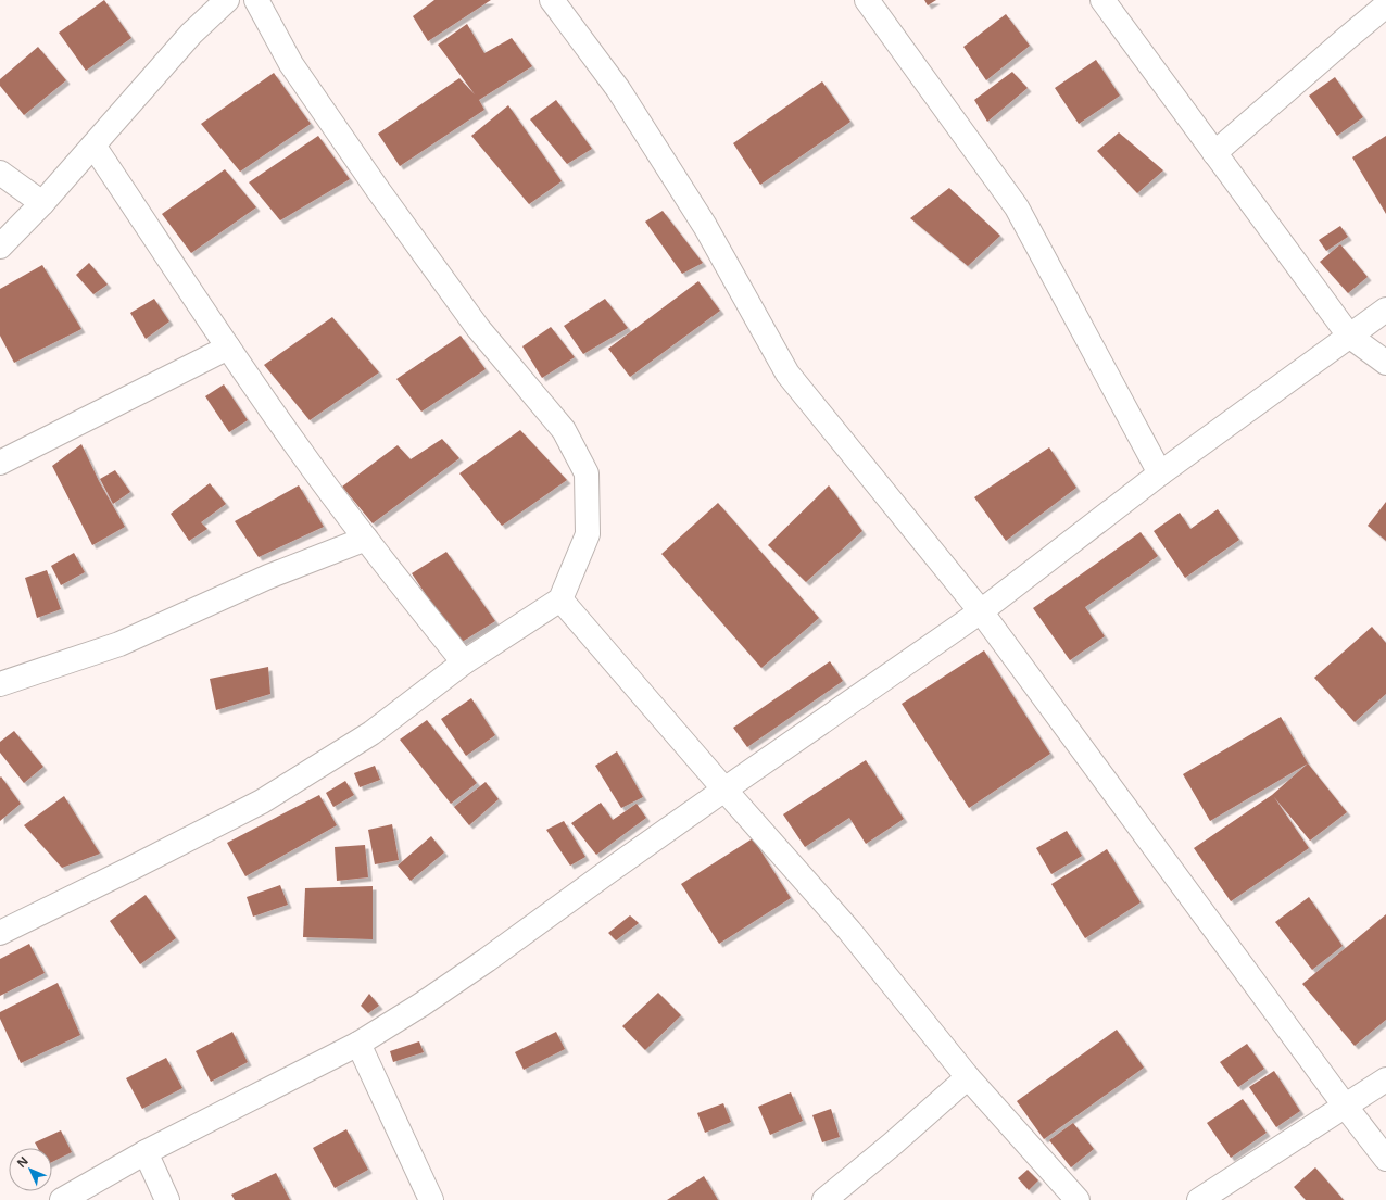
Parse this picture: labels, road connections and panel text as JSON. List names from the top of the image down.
{
  "north": "top left"
}
